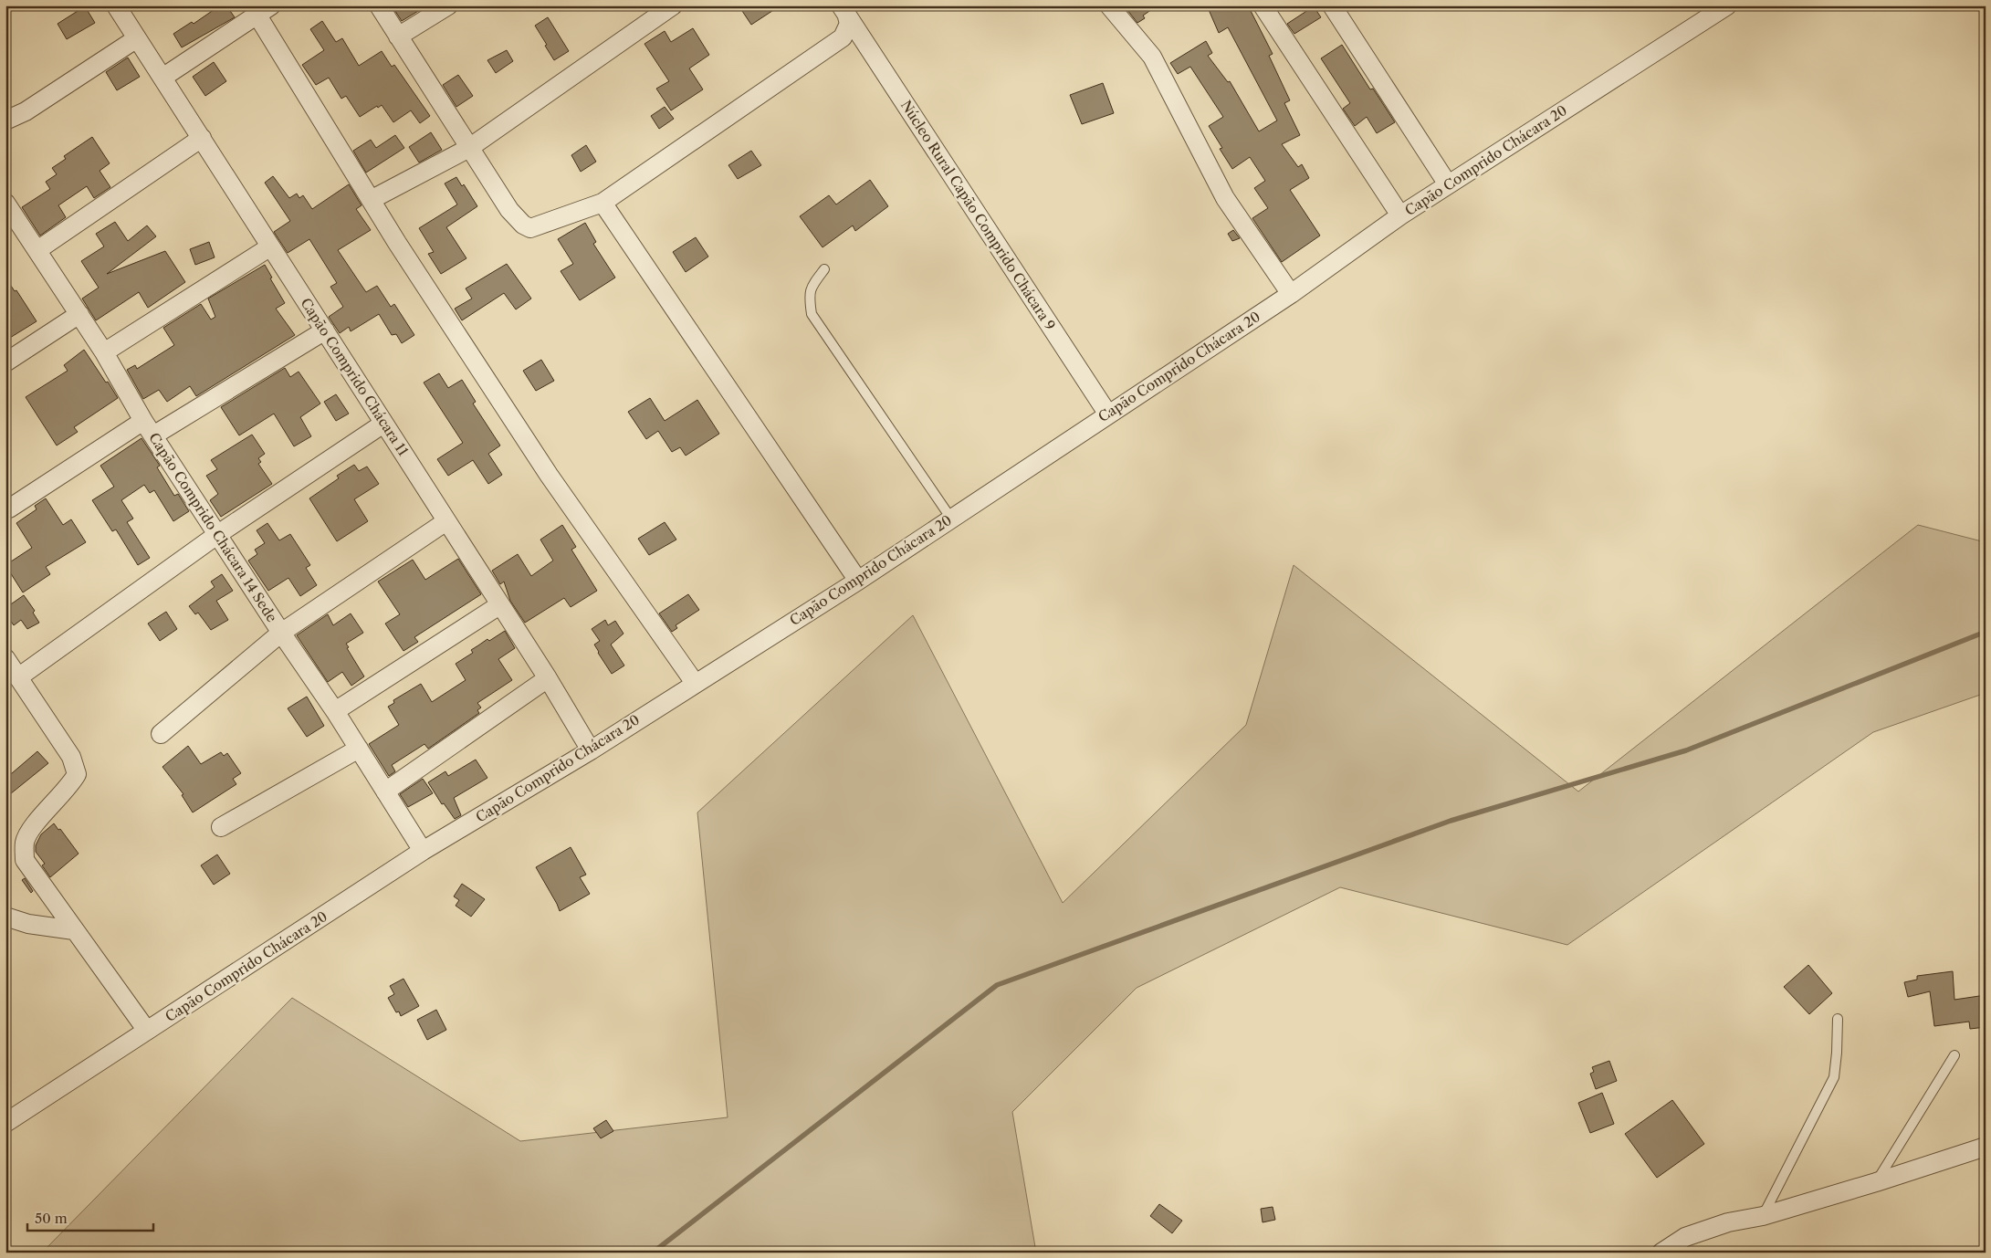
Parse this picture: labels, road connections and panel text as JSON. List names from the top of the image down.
{
  "streets": {
    "street": [
      "Capão Comprido Chácara 20",
      "Núcleo Rural Capão Comprido Chácara 9",
      "Capão Comprido Chácara 11",
      "Capão Comprido Chácara 14 Sede"
    ]
  },
  "crossings": [
    ["Capão Comprido Chácara 20", "Núcleo Rural Capão Comprido Chácara 9"],
    ["Capão Comprido Chácara 20", "Capão Comprido Chácara 11"],
    ["Capão Comprido Chácara 20", "Capão Comprido Chácara 14 Sede"]
  ],
  "scale_bar": "50 m"
}
